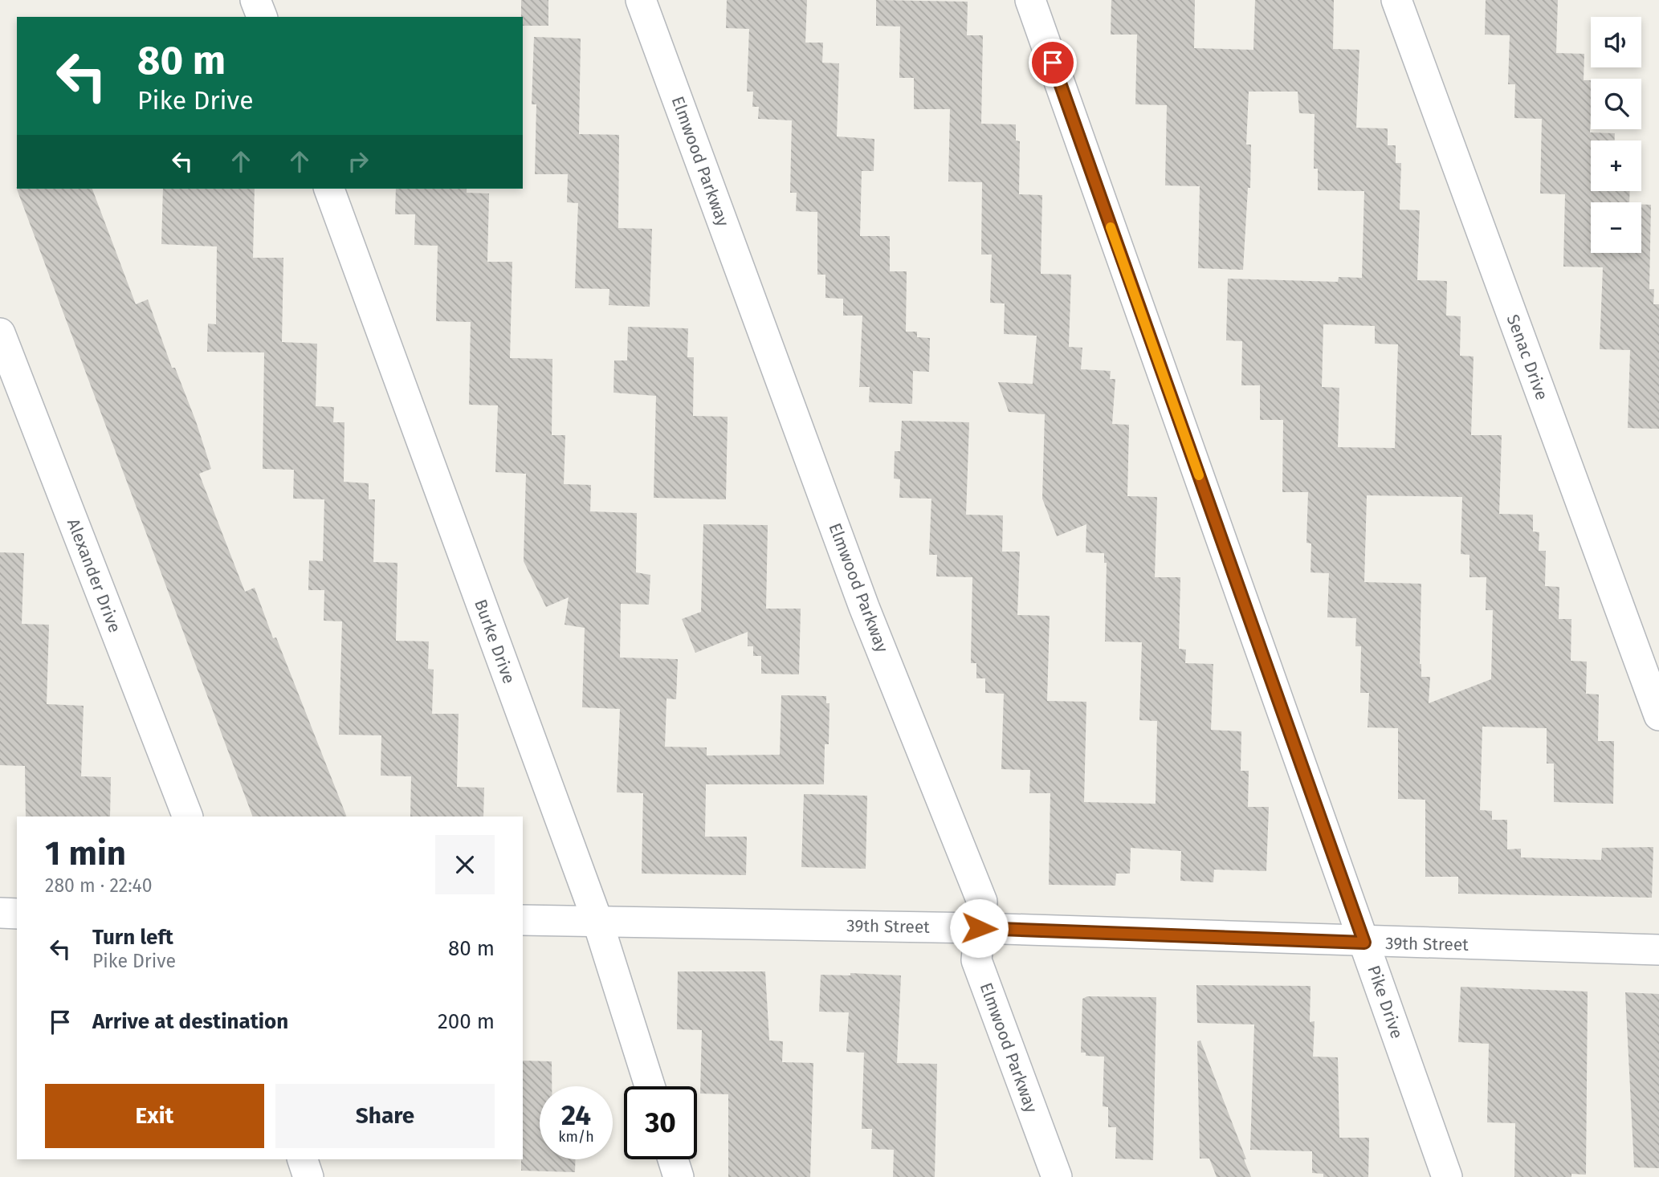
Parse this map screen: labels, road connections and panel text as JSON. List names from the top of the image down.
{
  "streets": {
    "street": [
      "Elmwood Parkway",
      "Senac Drive",
      "Alexander Drive",
      "Burke Drive",
      "39th Street",
      "Pike Drive"
    ]
  },
  "crossings": [
    ["Elmwood Parkway", "39th Street"],
    ["Burke Drive", "39th Street"],
    ["39th Street", "Pike Drive"]
  ],
  "page": {
    "map_buttons": ["+", "−"],
    "turn": ["80 m", "Pike Drive"],
    "heading": ["1 min", "280 m · 22:40"],
    "list": [
      {
        "name": "Turn left",
        "note": "Pike Drive",
        "value": "80 m"
      },
      {
        "name": "Arrive at destination",
        "value": "200 m"
      }
    ],
    "buttons": ["Exit", "Share"],
    "speed": "24 km/h",
    "limit": "30"
  }
}
